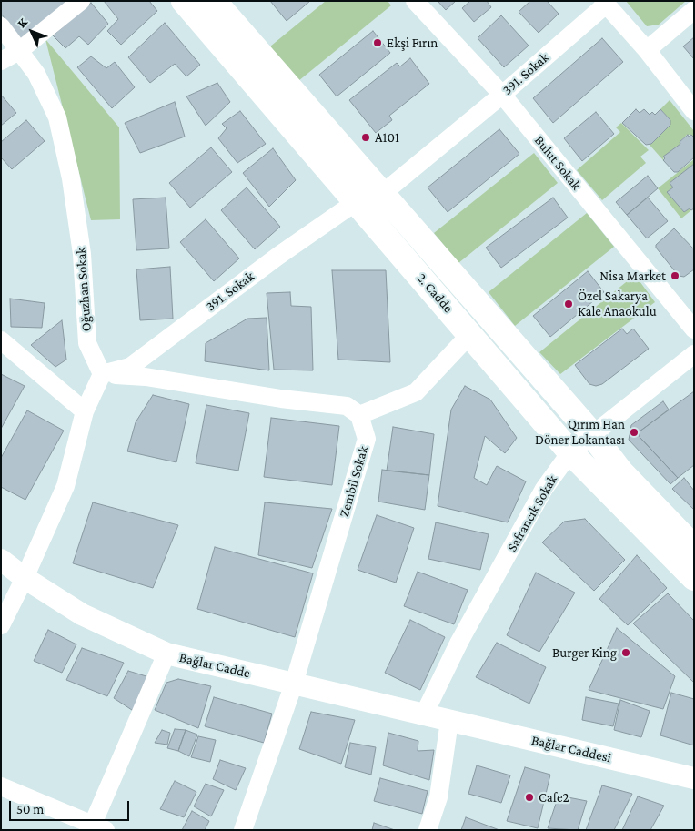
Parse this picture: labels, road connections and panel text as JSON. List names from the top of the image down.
{
  "streets": {
    "main road": ["2. Cadde"],
    "street": [
      "391. Sokak",
      "Bulut Sokak",
      "Oğuzhan Sokak",
      "Zembil Sokak",
      "Safrancık Sokak",
      "Bağlar Cadde",
      "Bağlar Caddesi"
    ]
  },
  "crossings": [
    ["391. Sokak", "Bulut Sokak"],
    ["391. Sokak", "Oğuzhan Sokak"],
    ["391. Sokak", "2. Cadde"],
    ["2. Cadde", "Safrancık Sokak"],
    ["Zembil Sokak", "Bağlar Cadde"],
    ["Safrancık Sokak", "Bağlar Cadde"],
    ["Bağlar Cadde", "Bağlar Caddesi"]
  ],
  "places": [
    "Ekşi Fırın",
    "A101",
    "Nisa Market",
    "Özel Sakarya Kale Anaokulu",
    "Qırım Han Döner Lokantası",
    "Burger King",
    "Cafe2"
  ],
  "scale_bar": "50 m",
  "north": "top left"
}
